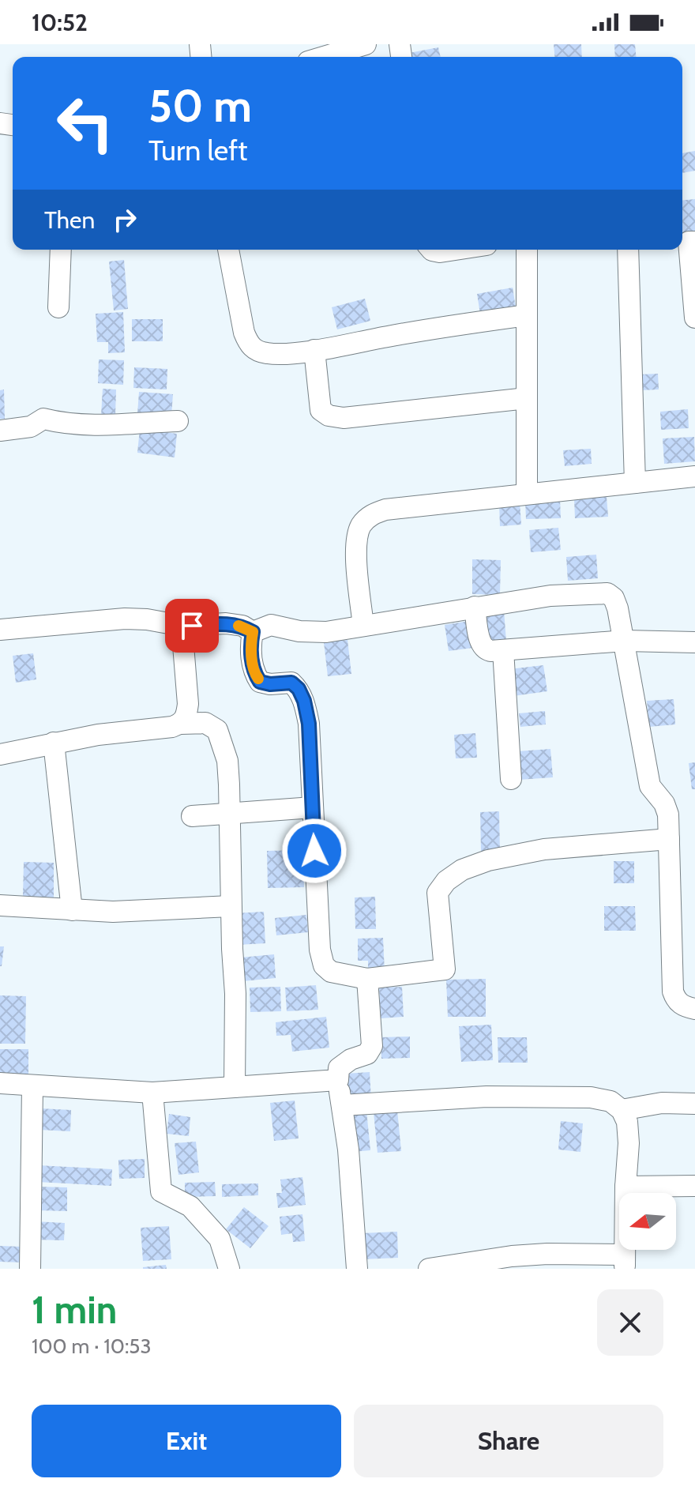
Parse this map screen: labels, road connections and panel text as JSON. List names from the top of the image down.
{
  "north": "left",
  "page": {
    "status": "10:52",
    "turn": ["50 m", "Turn left"],
    "then": "Then",
    "heading": ["1 min", "100 m · 10:53"],
    "buttons": ["Exit", "Share"]
  }
}
